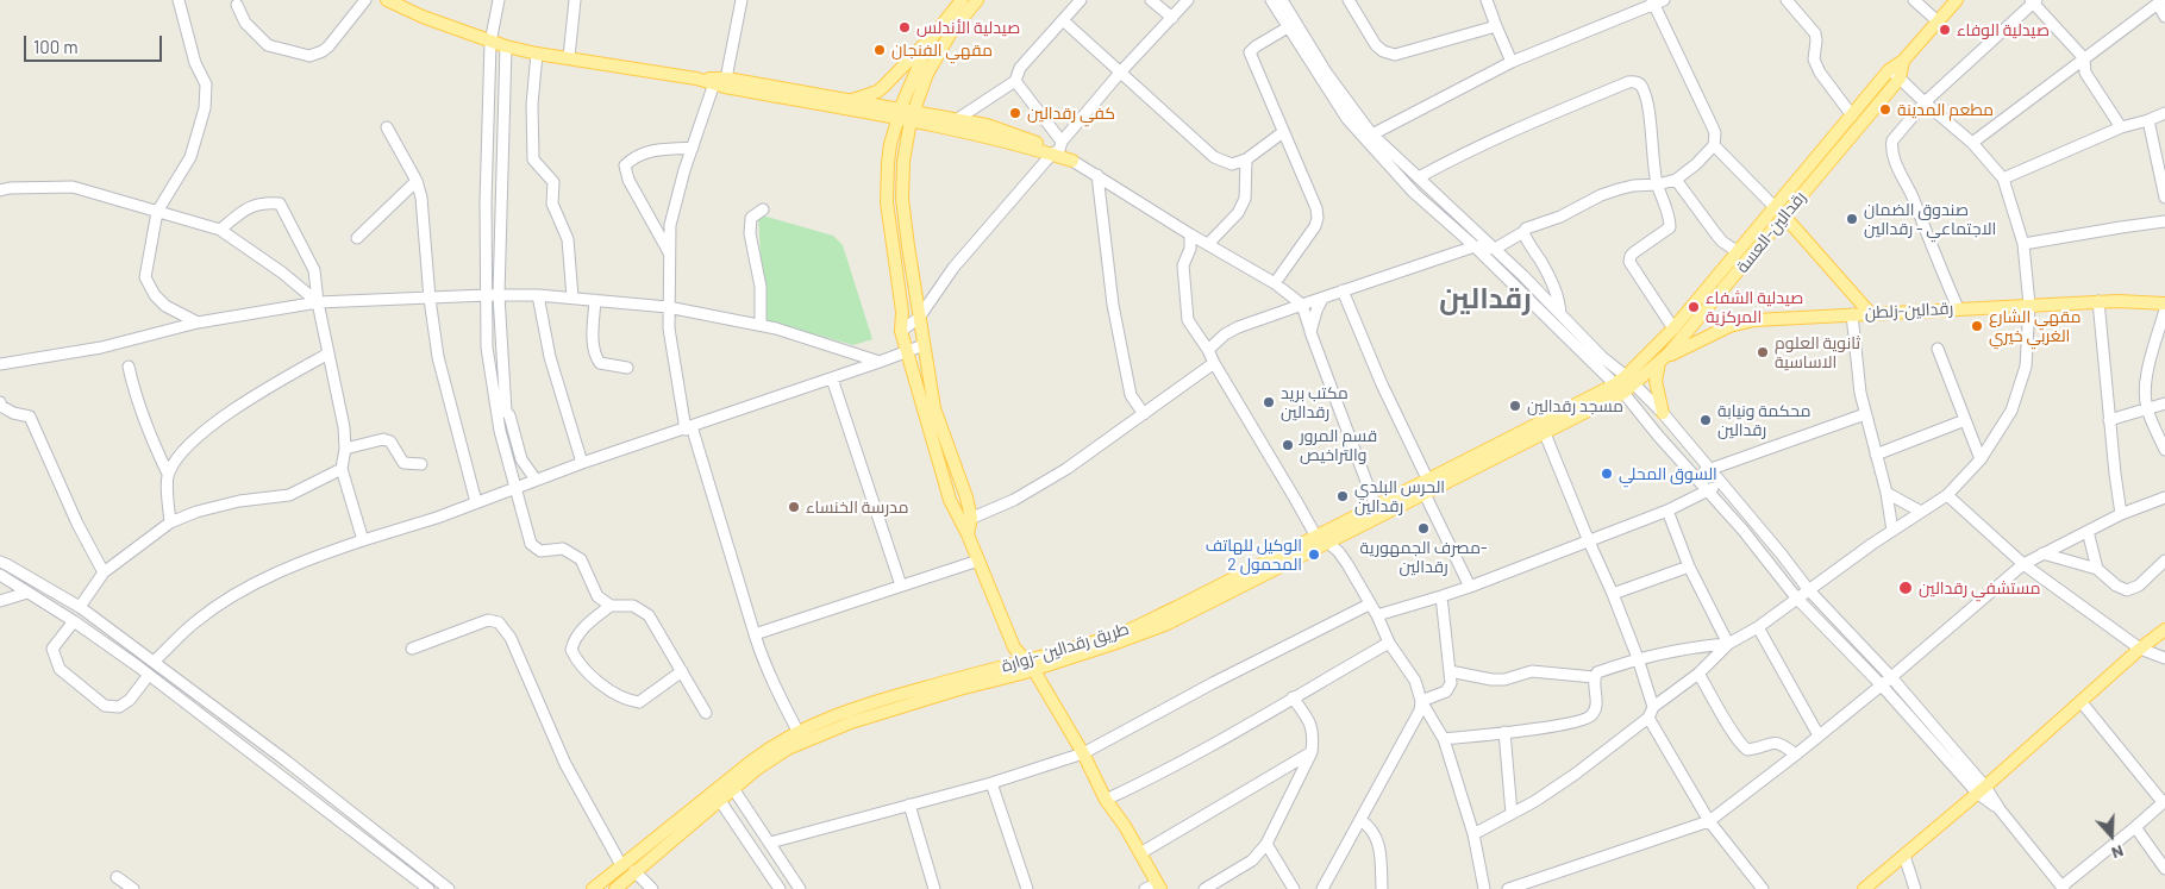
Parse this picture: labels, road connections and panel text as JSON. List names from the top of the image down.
{
  "streets": {
    "main road": ["رقدالين-العسة", "رقدالين-زلطن", "طريق رقدالين -زوارة"]
  },
  "crossings": [
    ["رقدالين-العسة", "رقدالين-زلطن"],
    ["رقدالين-العسة", "طريق رقدالين -زوارة"]
  ],
  "districts": ["رقدالين"],
  "places": [
    "صيدلية الأندلس",
    "صيدلية الوفاء",
    "مقهي الفنجان",
    "مطعم المدينة",
    "كفي رقدالين",
    "صندوق الضمان الاجتماعي - رقدالين",
    "صيدلية الشفاء المركزية",
    "مقهي الشارع الغربي خيري",
    "ثانوية العلوم الاساسية",
    "مكتب بريد رقدالين",
    "مسجد رقدالين",
    "محكمة ونيابة رقدالين",
    "قسم المرور والتراخيص",
    "السوق المحلي",
    "الحرس البلدي رقدالين",
    "مدرسة الخنساء",
    "مصرف الجمهورية- رقدالين",
    "الوكيل للهاتف المحمول 2",
    "مستشفي رقدالين"
  ],
  "scale_bar": "100 m",
  "north": "bottom"
}
